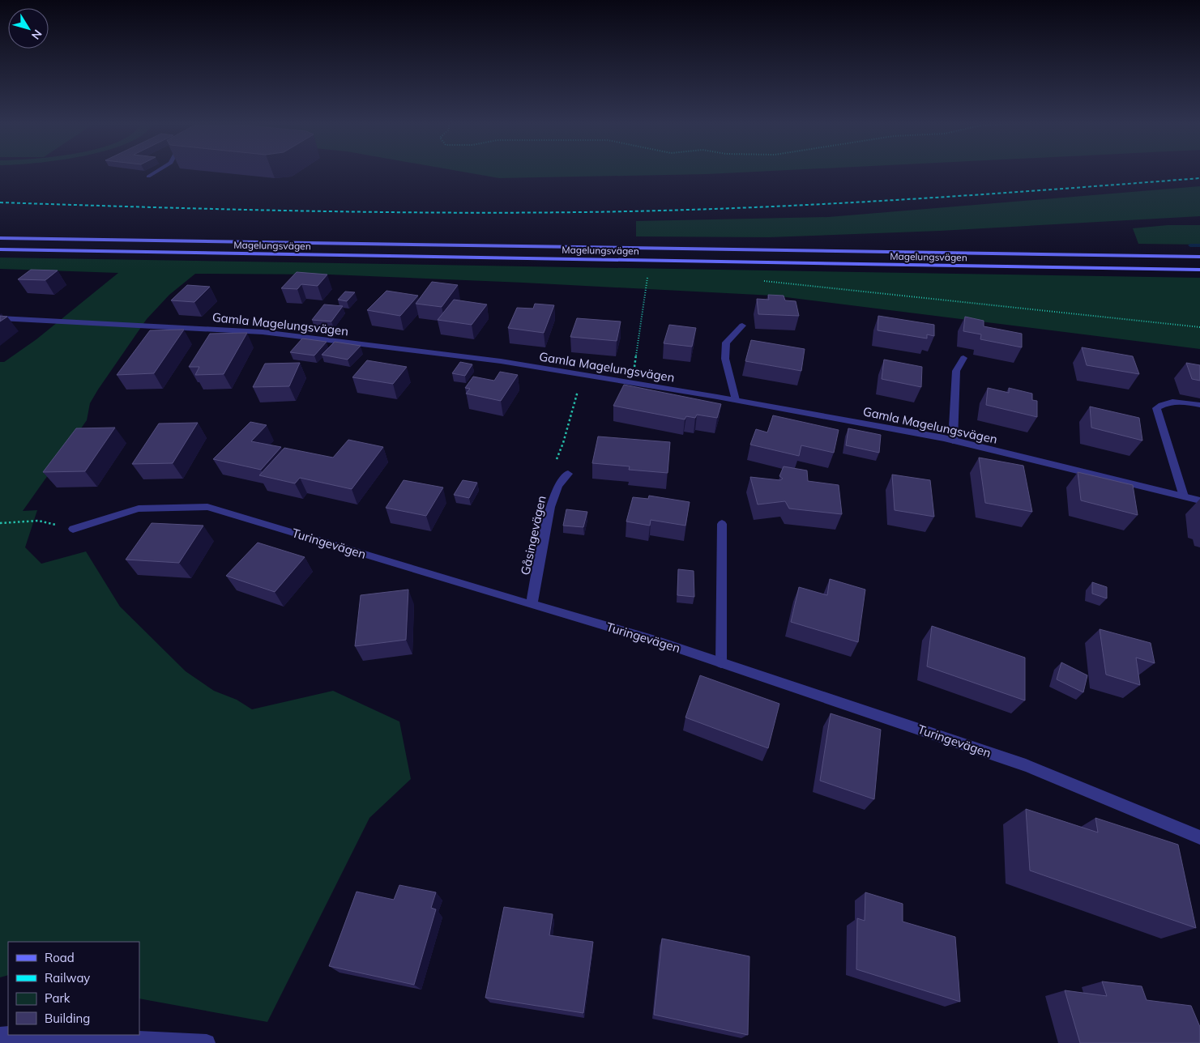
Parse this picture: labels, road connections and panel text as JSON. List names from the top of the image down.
{
  "streets": {
    "main road": ["Magelungsvägen"],
    "street": ["Gamla Magelungsvägen", "Gåsingevägen", "Turingevägen"]
  },
  "crossings": [
    ["Gåsingevägen", "Turingevägen"]
  ],
  "legend": [
    "Road",
    "Railway",
    "Park",
    "Building"
  ],
  "north": "bottom right"
}
